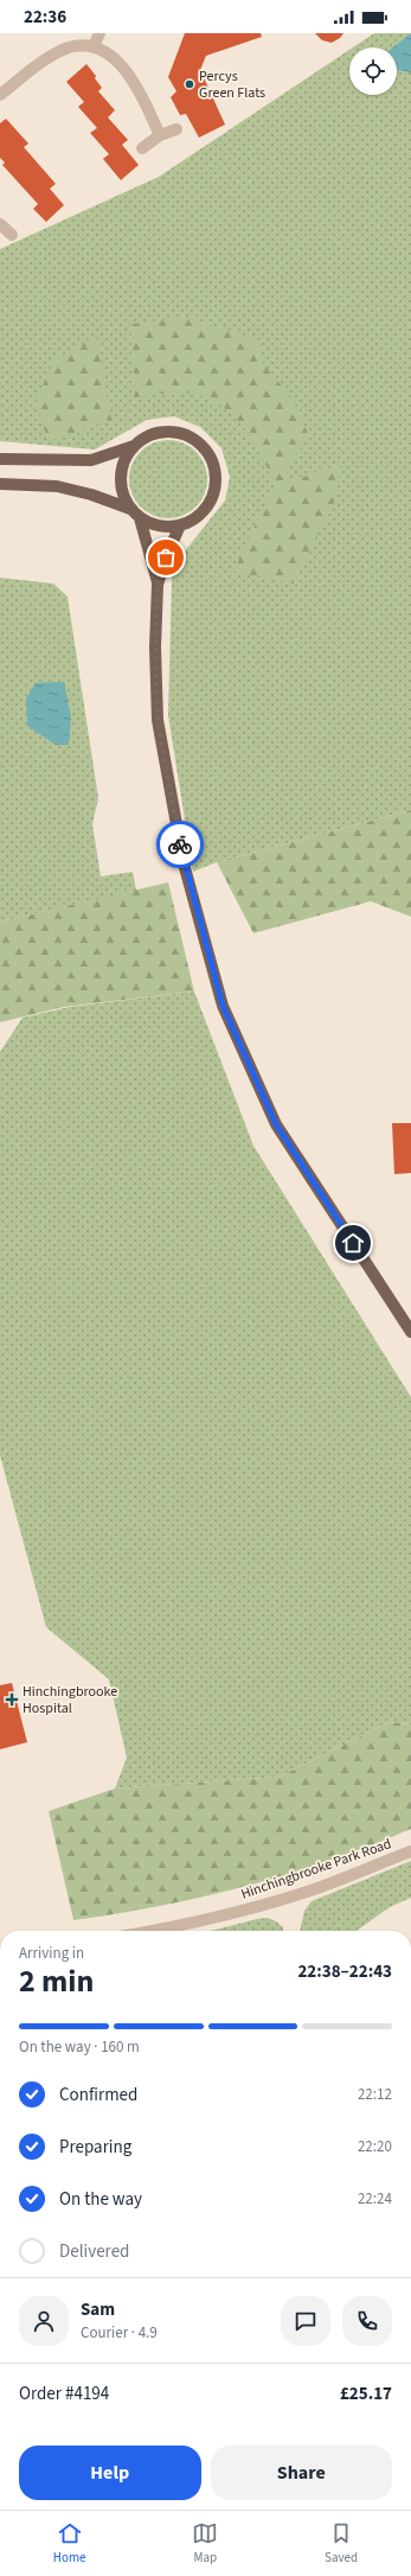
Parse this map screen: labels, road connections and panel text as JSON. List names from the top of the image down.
{
  "streets": {
    "street": ["Hinchingbrooke Park Road"]
  },
  "places": {
    "other": ["Percys Green Flats"],
    "health": ["Hinchingbrooke Hospital"]
  },
  "page": {
    "status": "22:36",
    "heading": ["2 min", "Arriving in", "22:38–22:43"],
    "panel": [
      "Sam",
      "Courier · 4.9",
      "Order #4194",
      "£25.17"
    ],
    "bar": "On the way · 160 m",
    "list": [
      ["Confirmed", "22:12"],
      ["Preparing", "22:20"],
      ["On the way", "22:24"],
      "Delivered"
    ],
    "buttons": ["Help", "Share"],
    "tabs": ["Home", "Map", "Saved"]
  }
}
